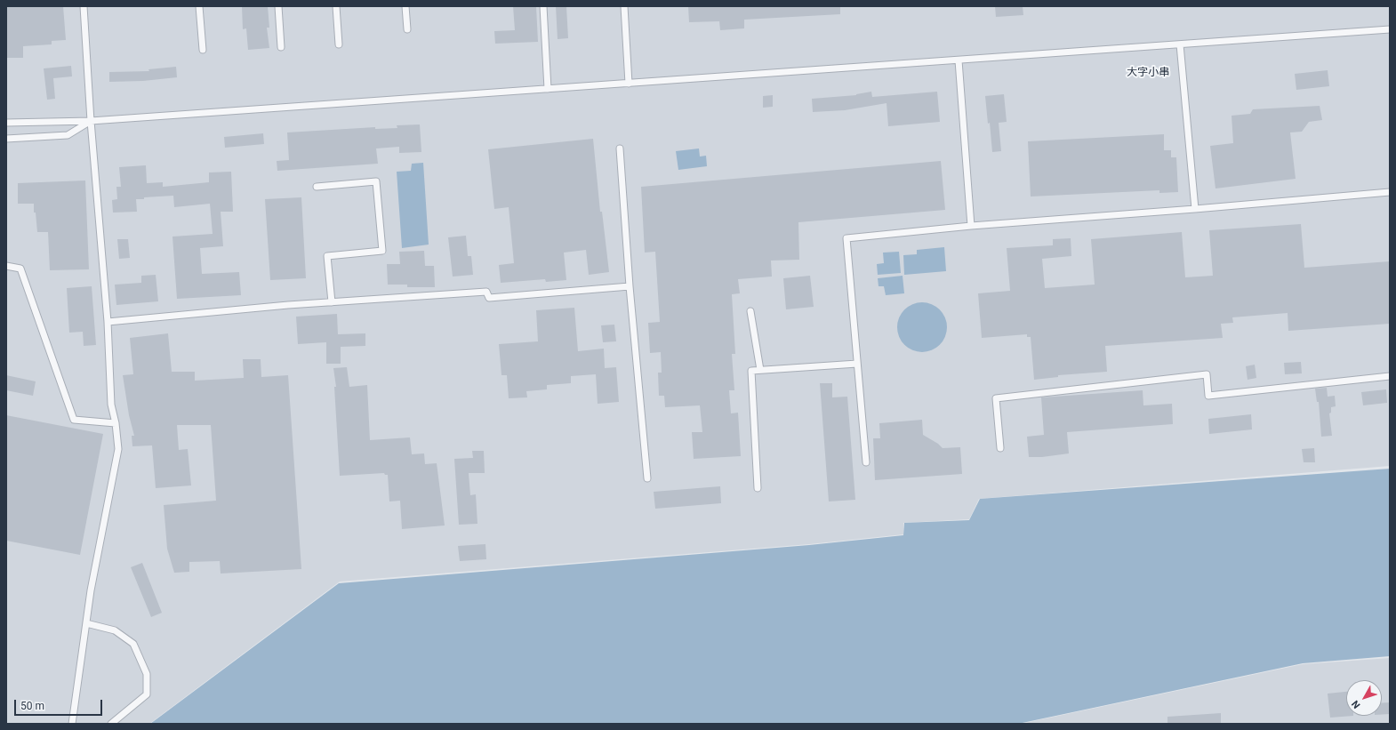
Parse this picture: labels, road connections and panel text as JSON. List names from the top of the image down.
{
  "districts": ["大字小串"],
  "scale_bar": "50 m",
  "north": "bottom left"
}
